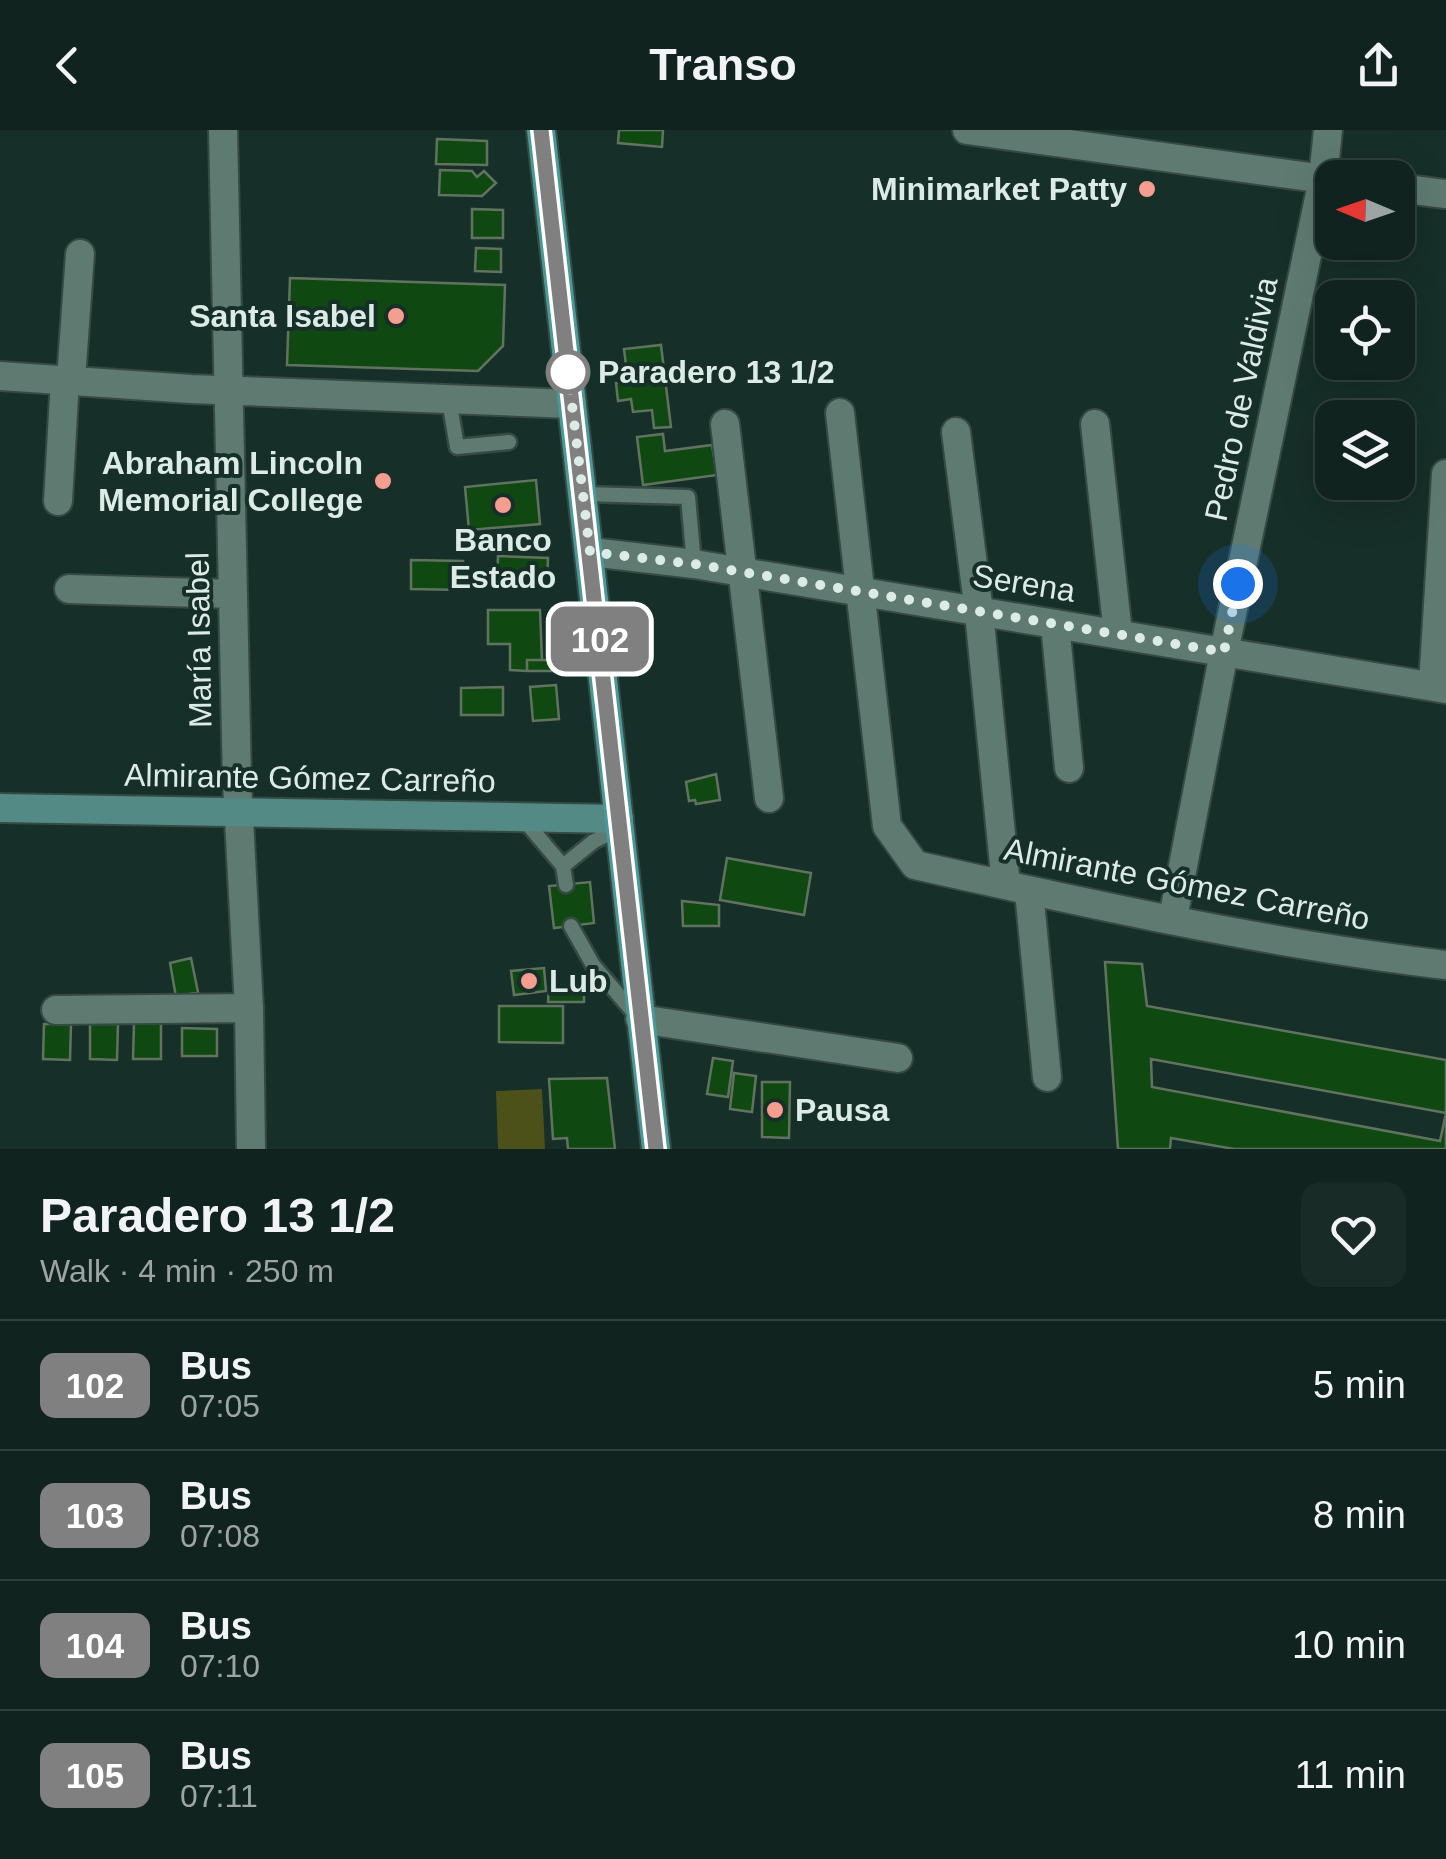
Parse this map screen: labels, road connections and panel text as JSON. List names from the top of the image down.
{
  "streets": {
    "main road": ["Almirante Gómez Carreño"],
    "street": ["Pedro de Valdivia", "Serena", "María Isabel"]
  },
  "crossings": [
    ["Pedro de Valdivia", "Serena"],
    ["Pedro de Valdivia", "Almirante Gómez Carreño"],
    ["Serena", "Almirante Gómez Carreño"],
    ["María Isabel", "Almirante Gómez Carreño"]
  ],
  "places": [
    "Minimarket Patty",
    "Santa Isabel",
    "Paradero 13 1/2",
    "Abraham Lincoln Memorial College",
    "Banco Estado",
    "Lub",
    "Pausa"
  ],
  "lines": ["bus line 102"],
  "north": "left",
  "page": {
    "header": "Transo",
    "on_map": "102",
    "heading": ["Paradero 13 1/2", "Walk · 4 min · 250 m"],
    "list": [
      {
        "mark": "102",
        "name": "Bus",
        "note": "07:05",
        "value": "5 min"
      },
      {
        "mark": "103",
        "name": "Bus",
        "note": "07:08",
        "value": "8 min"
      },
      {
        "mark": "104",
        "name": "Bus",
        "note": "07:10",
        "value": "10 min"
      },
      {
        "mark": "105",
        "name": "Bus",
        "note": "07:11",
        "value": "11 min"
      }
    ]
  }
}
